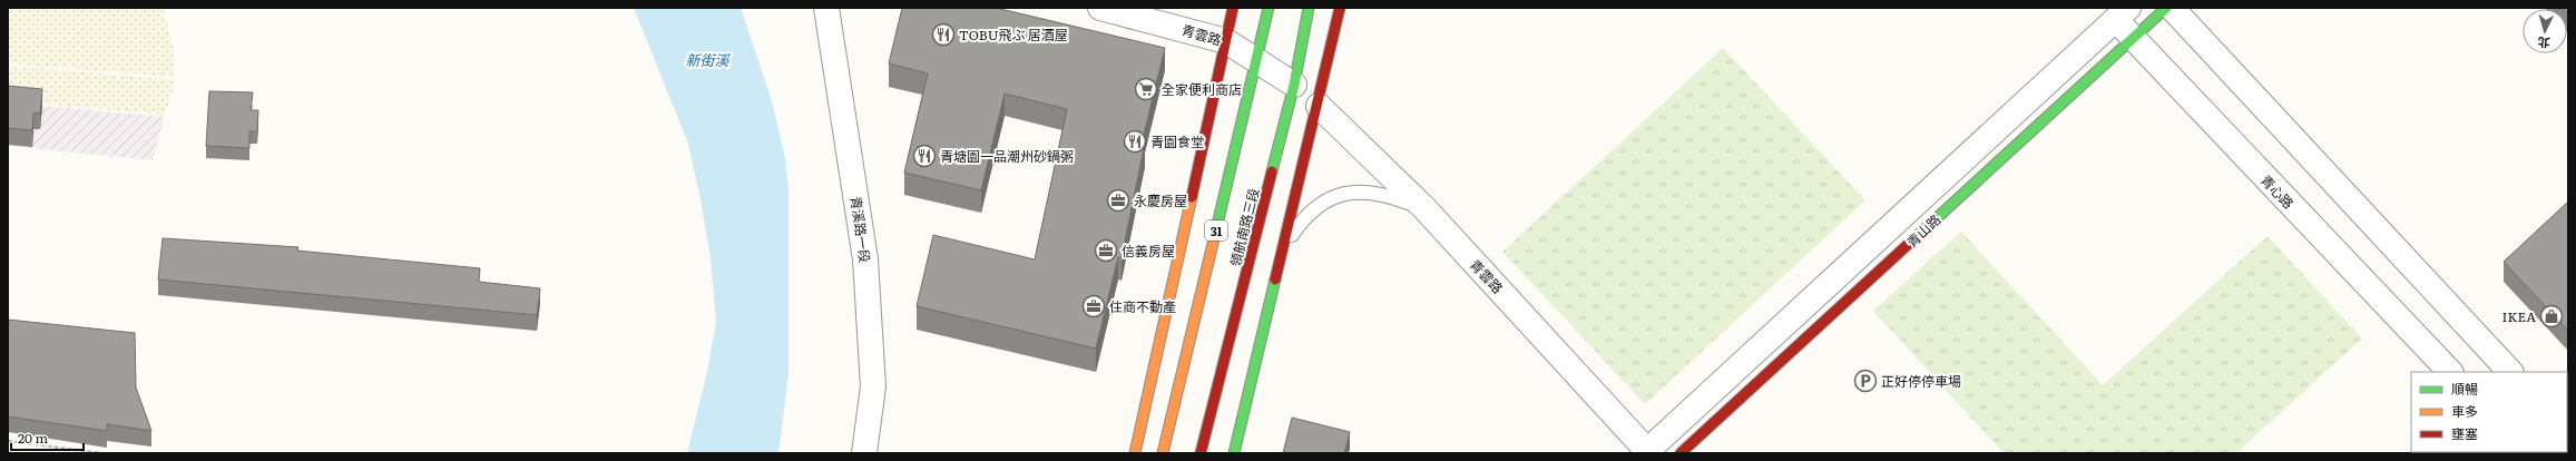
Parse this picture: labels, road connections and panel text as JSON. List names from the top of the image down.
{
  "streets": {
    "street": [
      "青雲路",
      "青心路",
      "領航南路三段",
      "青溪路一段",
      "31",
      "青山路"
    ]
  },
  "crossings": [
    ["青雲路", "領航南路三段"],
    ["青雲路", "31"],
    ["青雲路", "青山路"],
    ["青心路", "青山路"]
  ],
  "water": ["新街溪"],
  "places": {
    "restaurant": ["TOBU飛ぶ 居酒屋", "青園食堂", "青塘園一品潮州砂鍋粥"],
    "supermarket": ["全家便利商店"],
    "office": ["永慶房屋", "信義房屋", "住商不動產"],
    "shop": ["IKEA"],
    "parking": ["正好停停車場"]
  },
  "legend": ["順暢", "車多", "壅塞"],
  "scale_bar": "20 m",
  "north": "bottom"
}
